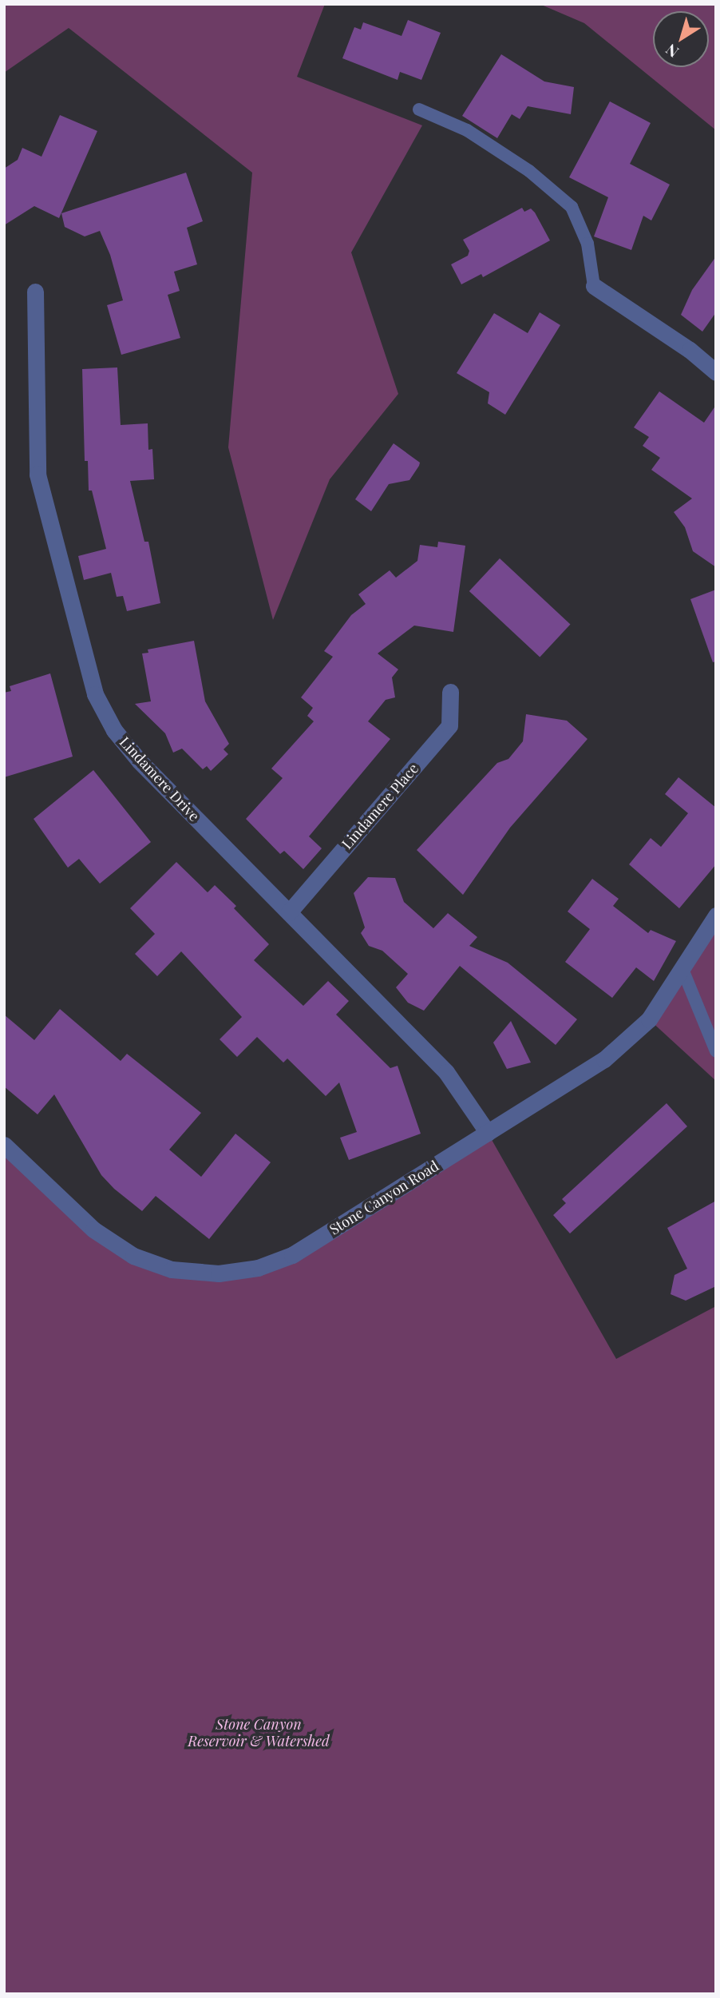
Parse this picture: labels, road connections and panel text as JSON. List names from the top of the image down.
{
  "streets": {
    "street": ["Lindamere Drive", "Lindamere Place", "Stone Canyon Road"]
  },
  "crossings": [
    ["Lindamere Drive", "Lindamere Place"],
    ["Lindamere Drive", "Stone Canyon Road"]
  ],
  "parks": ["Stone Canyon Reservoir & Watershed"],
  "north": "bottom left"
}
